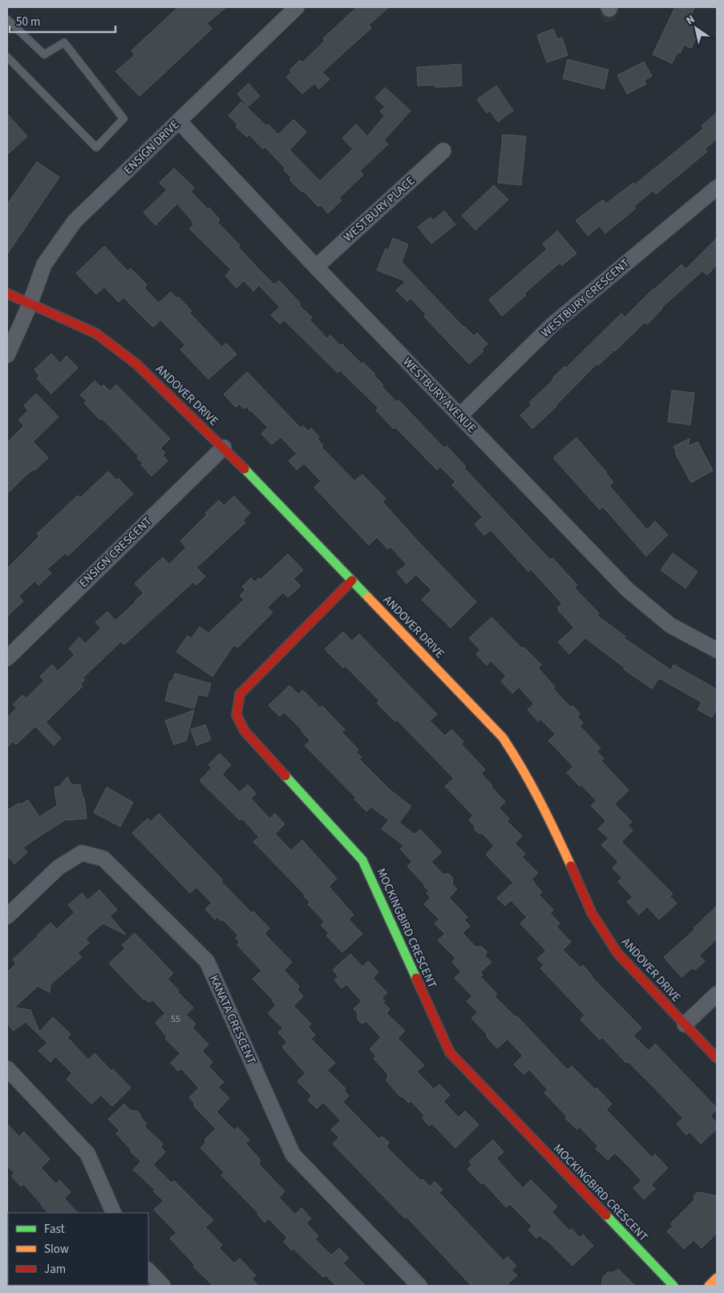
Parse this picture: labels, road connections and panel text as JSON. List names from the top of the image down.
{
  "streets": {
    "street": [
      "ENSIGN DRIVE",
      "WESTBURY PLACE",
      "WESTBURY CRESCENT",
      "ANDOVER DRIVE",
      "WESTBURY AVENUE",
      "ENSIGN CRESCENT",
      "MOCKINGBIRD CRESCENT",
      "KANATA CRESCENT"
    ]
  },
  "crossings": [
    ["ENSIGN DRIVE", "ANDOVER DRIVE"],
    ["ENSIGN DRIVE", "WESTBURY AVENUE"],
    ["WESTBURY PLACE", "WESTBURY AVENUE"],
    ["WESTBURY CRESCENT", "WESTBURY AVENUE"],
    ["ANDOVER DRIVE", "ENSIGN CRESCENT"],
    ["ANDOVER DRIVE", "MOCKINGBIRD CRESCENT"]
  ],
  "house_numbers": ["55"],
  "legend": ["Fast", "Slow", "Jam"],
  "scale_bar": "50 m",
  "north": "top left"
}
